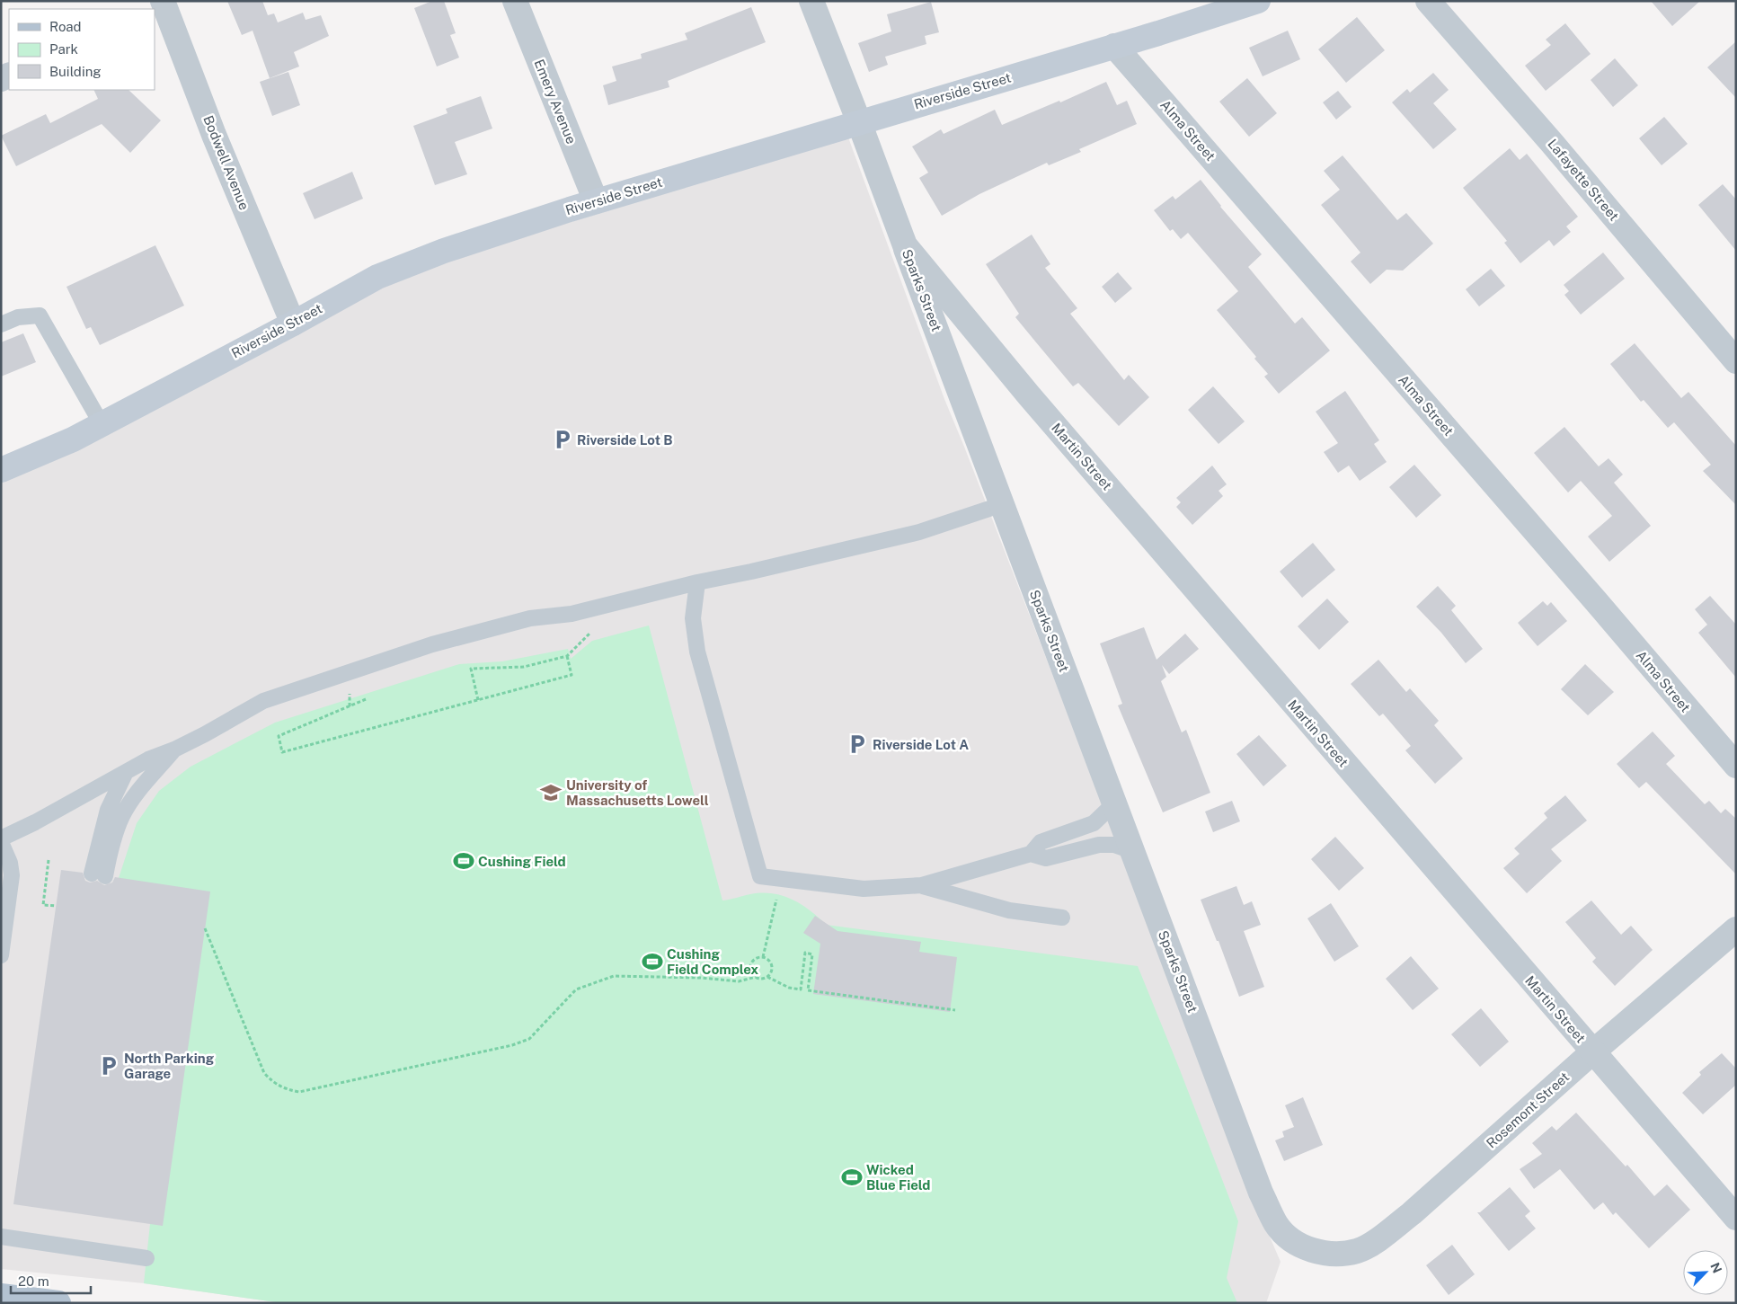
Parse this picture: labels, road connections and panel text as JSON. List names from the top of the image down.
{
  "streets": {
    "main road": ["Riverside Street"],
    "street": [
      "Emery Avenue",
      "Alma Street",
      "Bodwell Avenue",
      "Lafayette Street",
      "Sparks Street",
      "Martin Street",
      "Rosemont Street"
    ]
  },
  "crossings": [
    ["Riverside Street", "Emery Avenue"],
    ["Riverside Street", "Alma Street"],
    ["Riverside Street", "Bodwell Avenue"],
    ["Riverside Street", "Sparks Street"],
    ["Sparks Street", "Martin Street"],
    ["Sparks Street", "Rosemont Street"],
    ["Martin Street", "Rosemont Street"]
  ],
  "places": {
    "parking": ["Riverside Lot B", "Riverside Lot A", "North Parking Garage"],
    "school or university": ["University of Massachusetts Lowell"],
    "sports": ["Cushing Field", "Cushing Field Complex", "Wicked Blue Field"]
  },
  "legend": ["Road", "Park", "Building"],
  "scale_bar": "20 m",
  "north": "top right"
}
